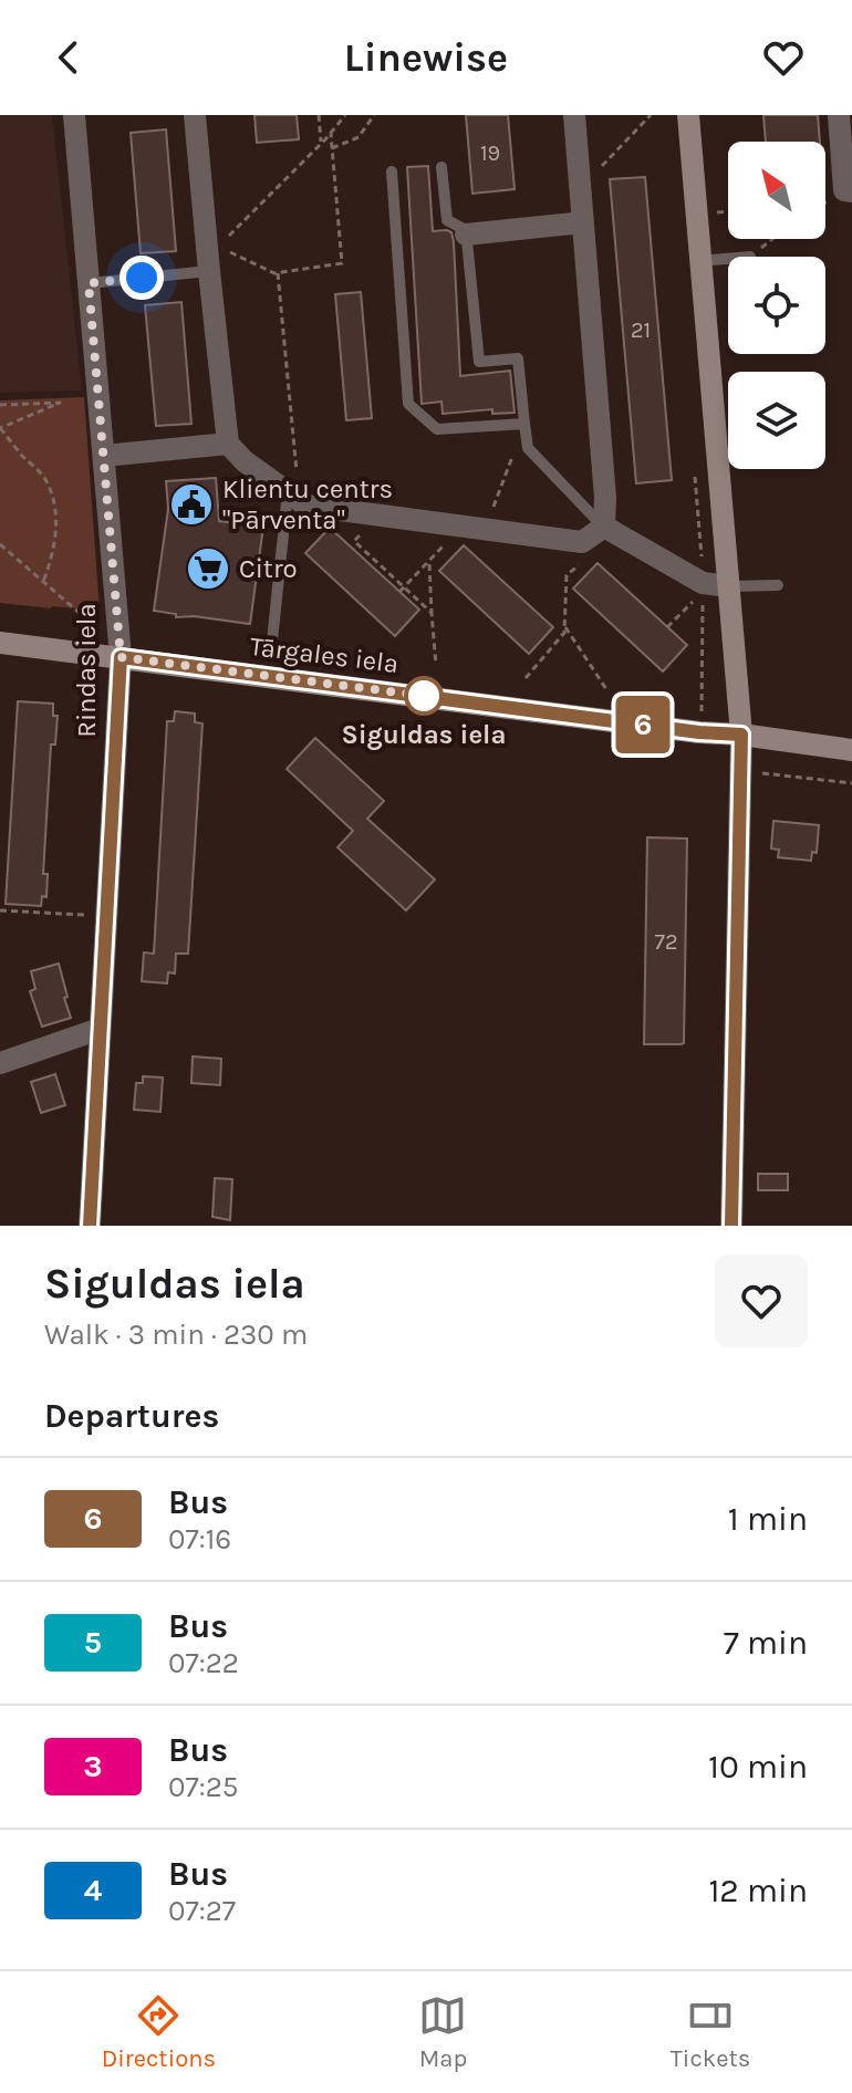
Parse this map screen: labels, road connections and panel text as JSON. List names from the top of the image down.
{
  "streets": {
    "street": ["Tārgales iela", "Rindas iela"]
  },
  "crossings": [
    ["Tārgales iela", "Rindas iela"]
  ],
  "places": {
    "public building": ["Klientu centrs \"Pārventa\""],
    "supermarket": ["Citro"],
    "other": ["Siguldas iela"]
  },
  "lines": ["bus line 6"],
  "house_numbers": ["19", "21", "72"],
  "north": "top left",
  "page": {
    "header": "Linewise",
    "on_map": "6",
    "heading": [
      ["Siguldas iela", "Walk · 3 min · 230 m"],
      "Departures"
    ],
    "list": [
      {
        "mark": "6",
        "name": "Bus",
        "note": "07:16",
        "value": "1 min"
      },
      {
        "mark": "5",
        "name": "Bus",
        "note": "07:22",
        "value": "7 min"
      },
      {
        "mark": "3",
        "name": "Bus",
        "note": "07:25",
        "value": "10 min"
      },
      {
        "mark": "4",
        "name": "Bus",
        "note": "07:27",
        "value": "12 min"
      }
    ],
    "tabs": ["Directions", "Map", "Tickets"]
  }
}
